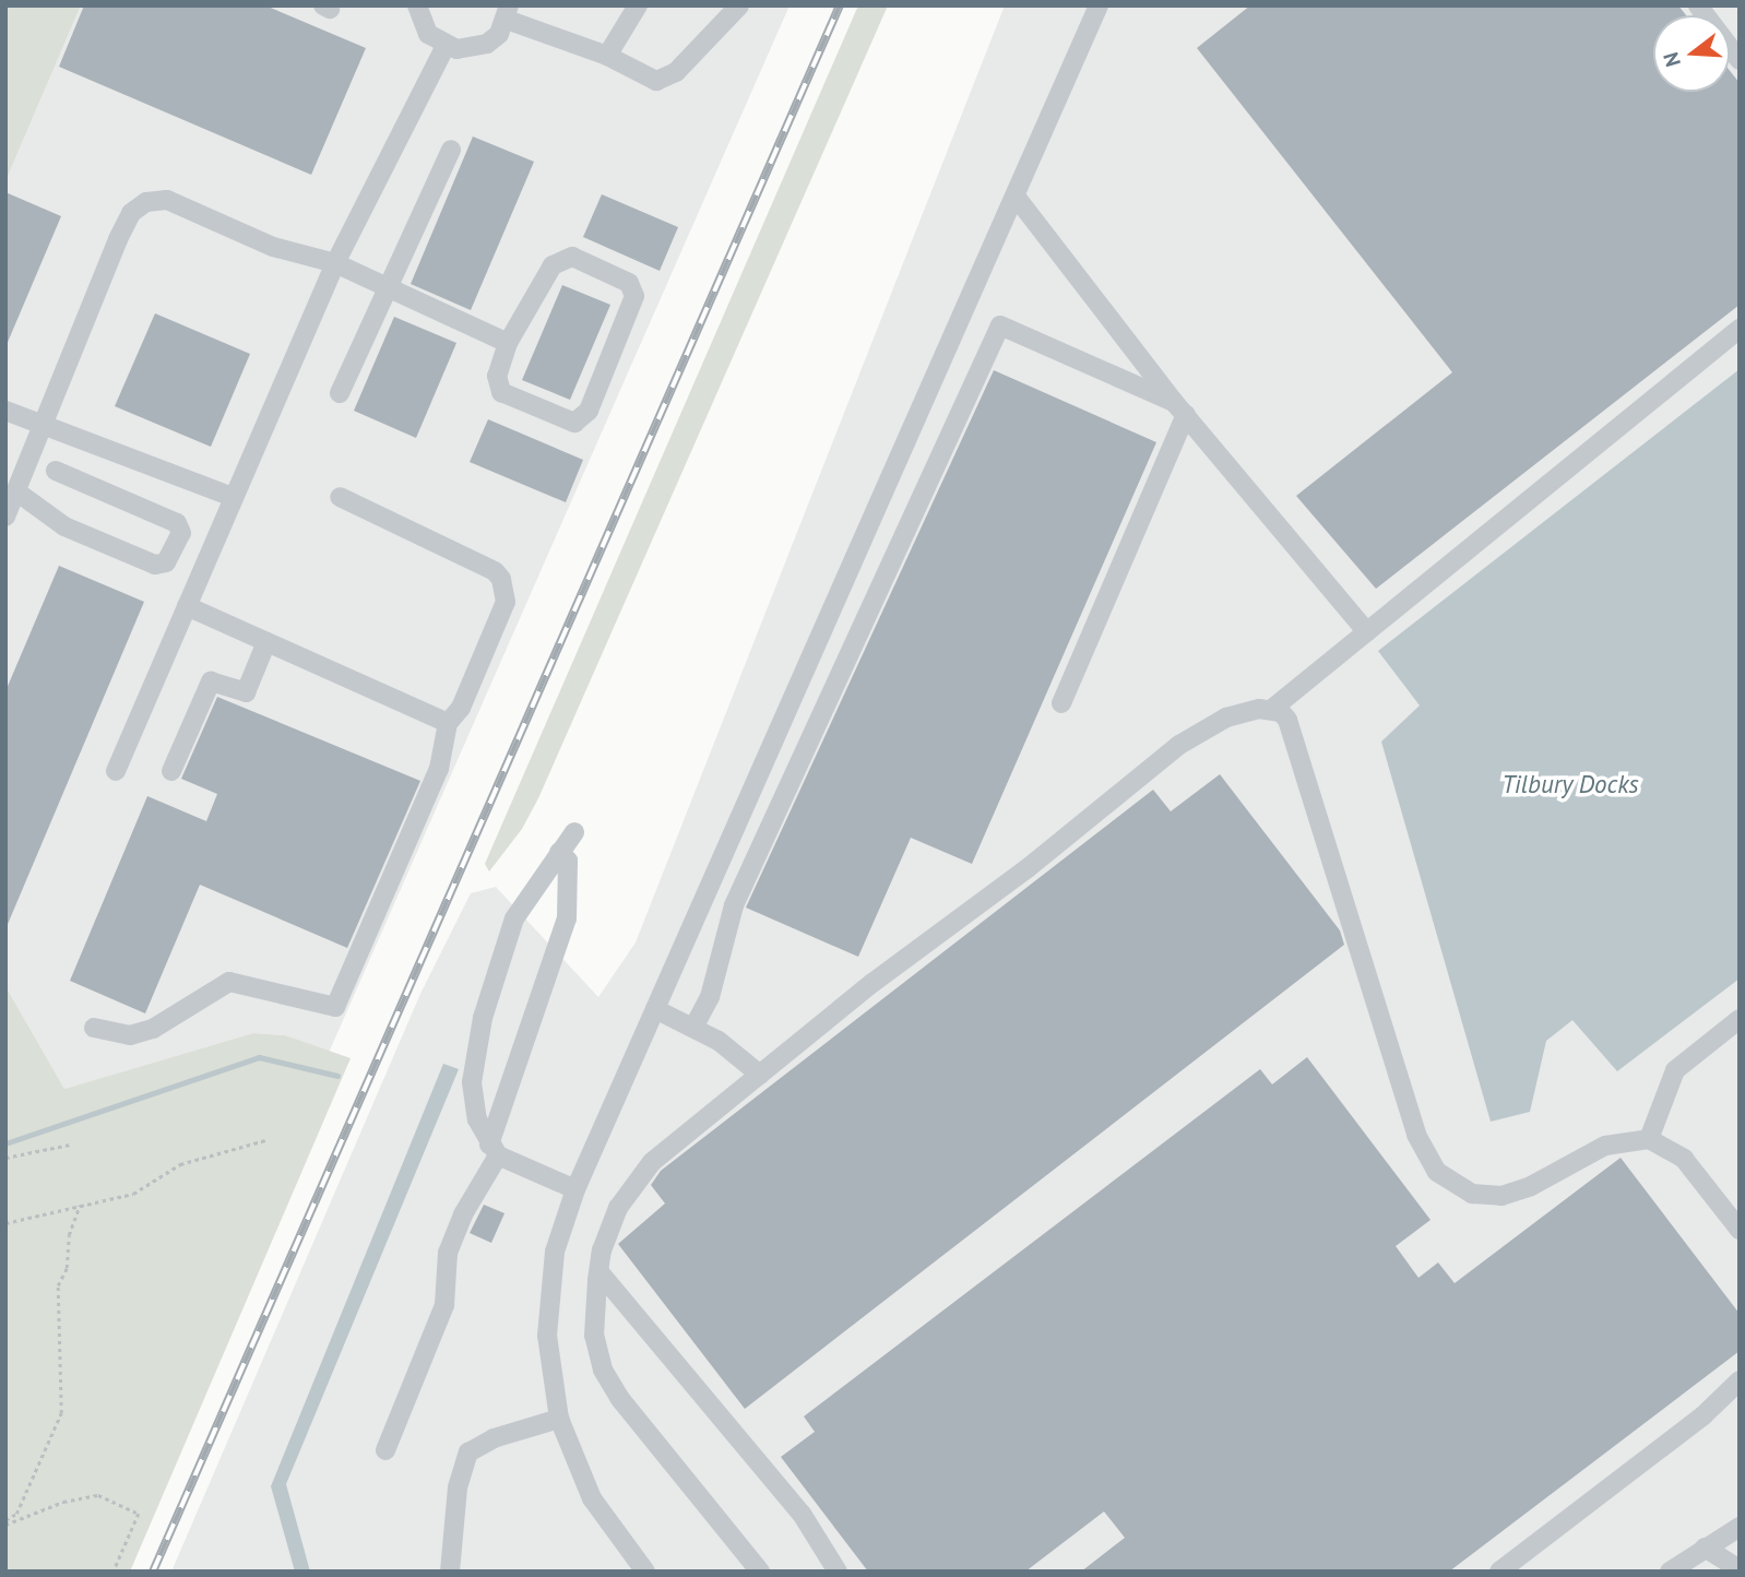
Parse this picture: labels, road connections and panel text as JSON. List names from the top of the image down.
{
  "water": ["Tilbury Docks"],
  "north": "left"
}
